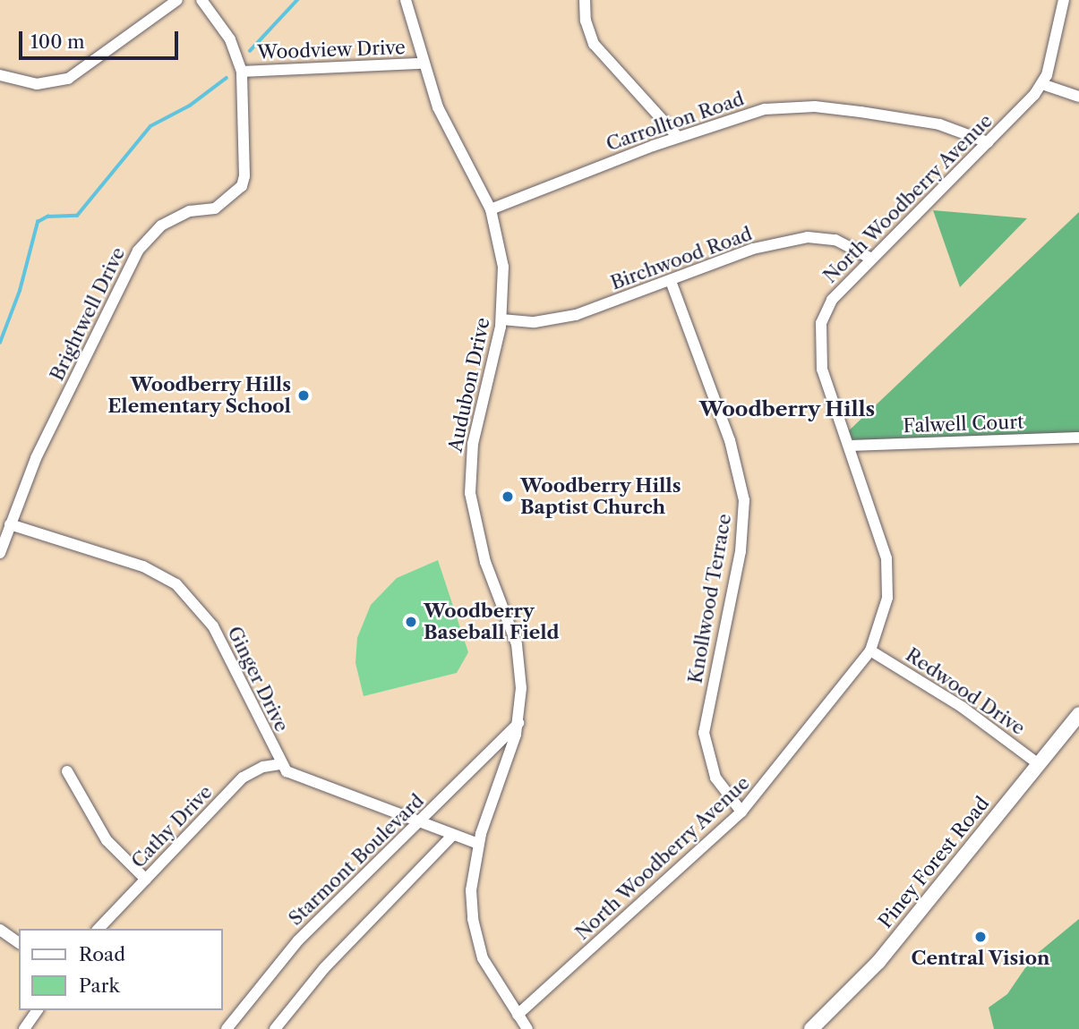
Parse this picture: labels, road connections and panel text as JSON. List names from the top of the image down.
{
  "streets": {
    "main road": ["Piney Forest Road"],
    "street": [
      "Woodview Drive",
      "Carrollton Road",
      "North Woodberry Avenue",
      "Birchwood Road",
      "Brightwell Drive",
      "Audubon Drive",
      "Falwell Court",
      "Knollwood Terrace",
      "Ginger Drive",
      "Redwood Drive",
      "Cathy Drive",
      "Starmont Boulevard"
    ]
  },
  "crossings": [
    ["Woodview Drive", "Brightwell Drive"],
    ["Woodview Drive", "Audubon Drive"],
    ["Carrollton Road", "North Woodberry Avenue"],
    ["Carrollton Road", "Audubon Drive"],
    ["North Woodberry Avenue", "Birchwood Road"],
    ["North Woodberry Avenue", "Audubon Drive"],
    ["North Woodberry Avenue", "Falwell Court"],
    ["North Woodberry Avenue", "Knollwood Terrace"],
    ["North Woodberry Avenue", "Redwood Drive"],
    ["Birchwood Road", "Audubon Drive"],
    ["Birchwood Road", "Knollwood Terrace"],
    ["Brightwell Drive", "Ginger Drive"],
    ["Audubon Drive", "Starmont Boulevard"],
    ["Ginger Drive", "Cathy Drive"],
    ["Redwood Drive", "Piney Forest Road"]
  ],
  "districts": ["Woodberry Hills"],
  "places": [
    "Woodberry Hills Elementary School",
    "Woodberry Hills Baptist Church",
    "Woodberry Baseball Field",
    "Central Vision"
  ],
  "legend": ["Road", "Park"],
  "scale_bar": "100 m"
}
